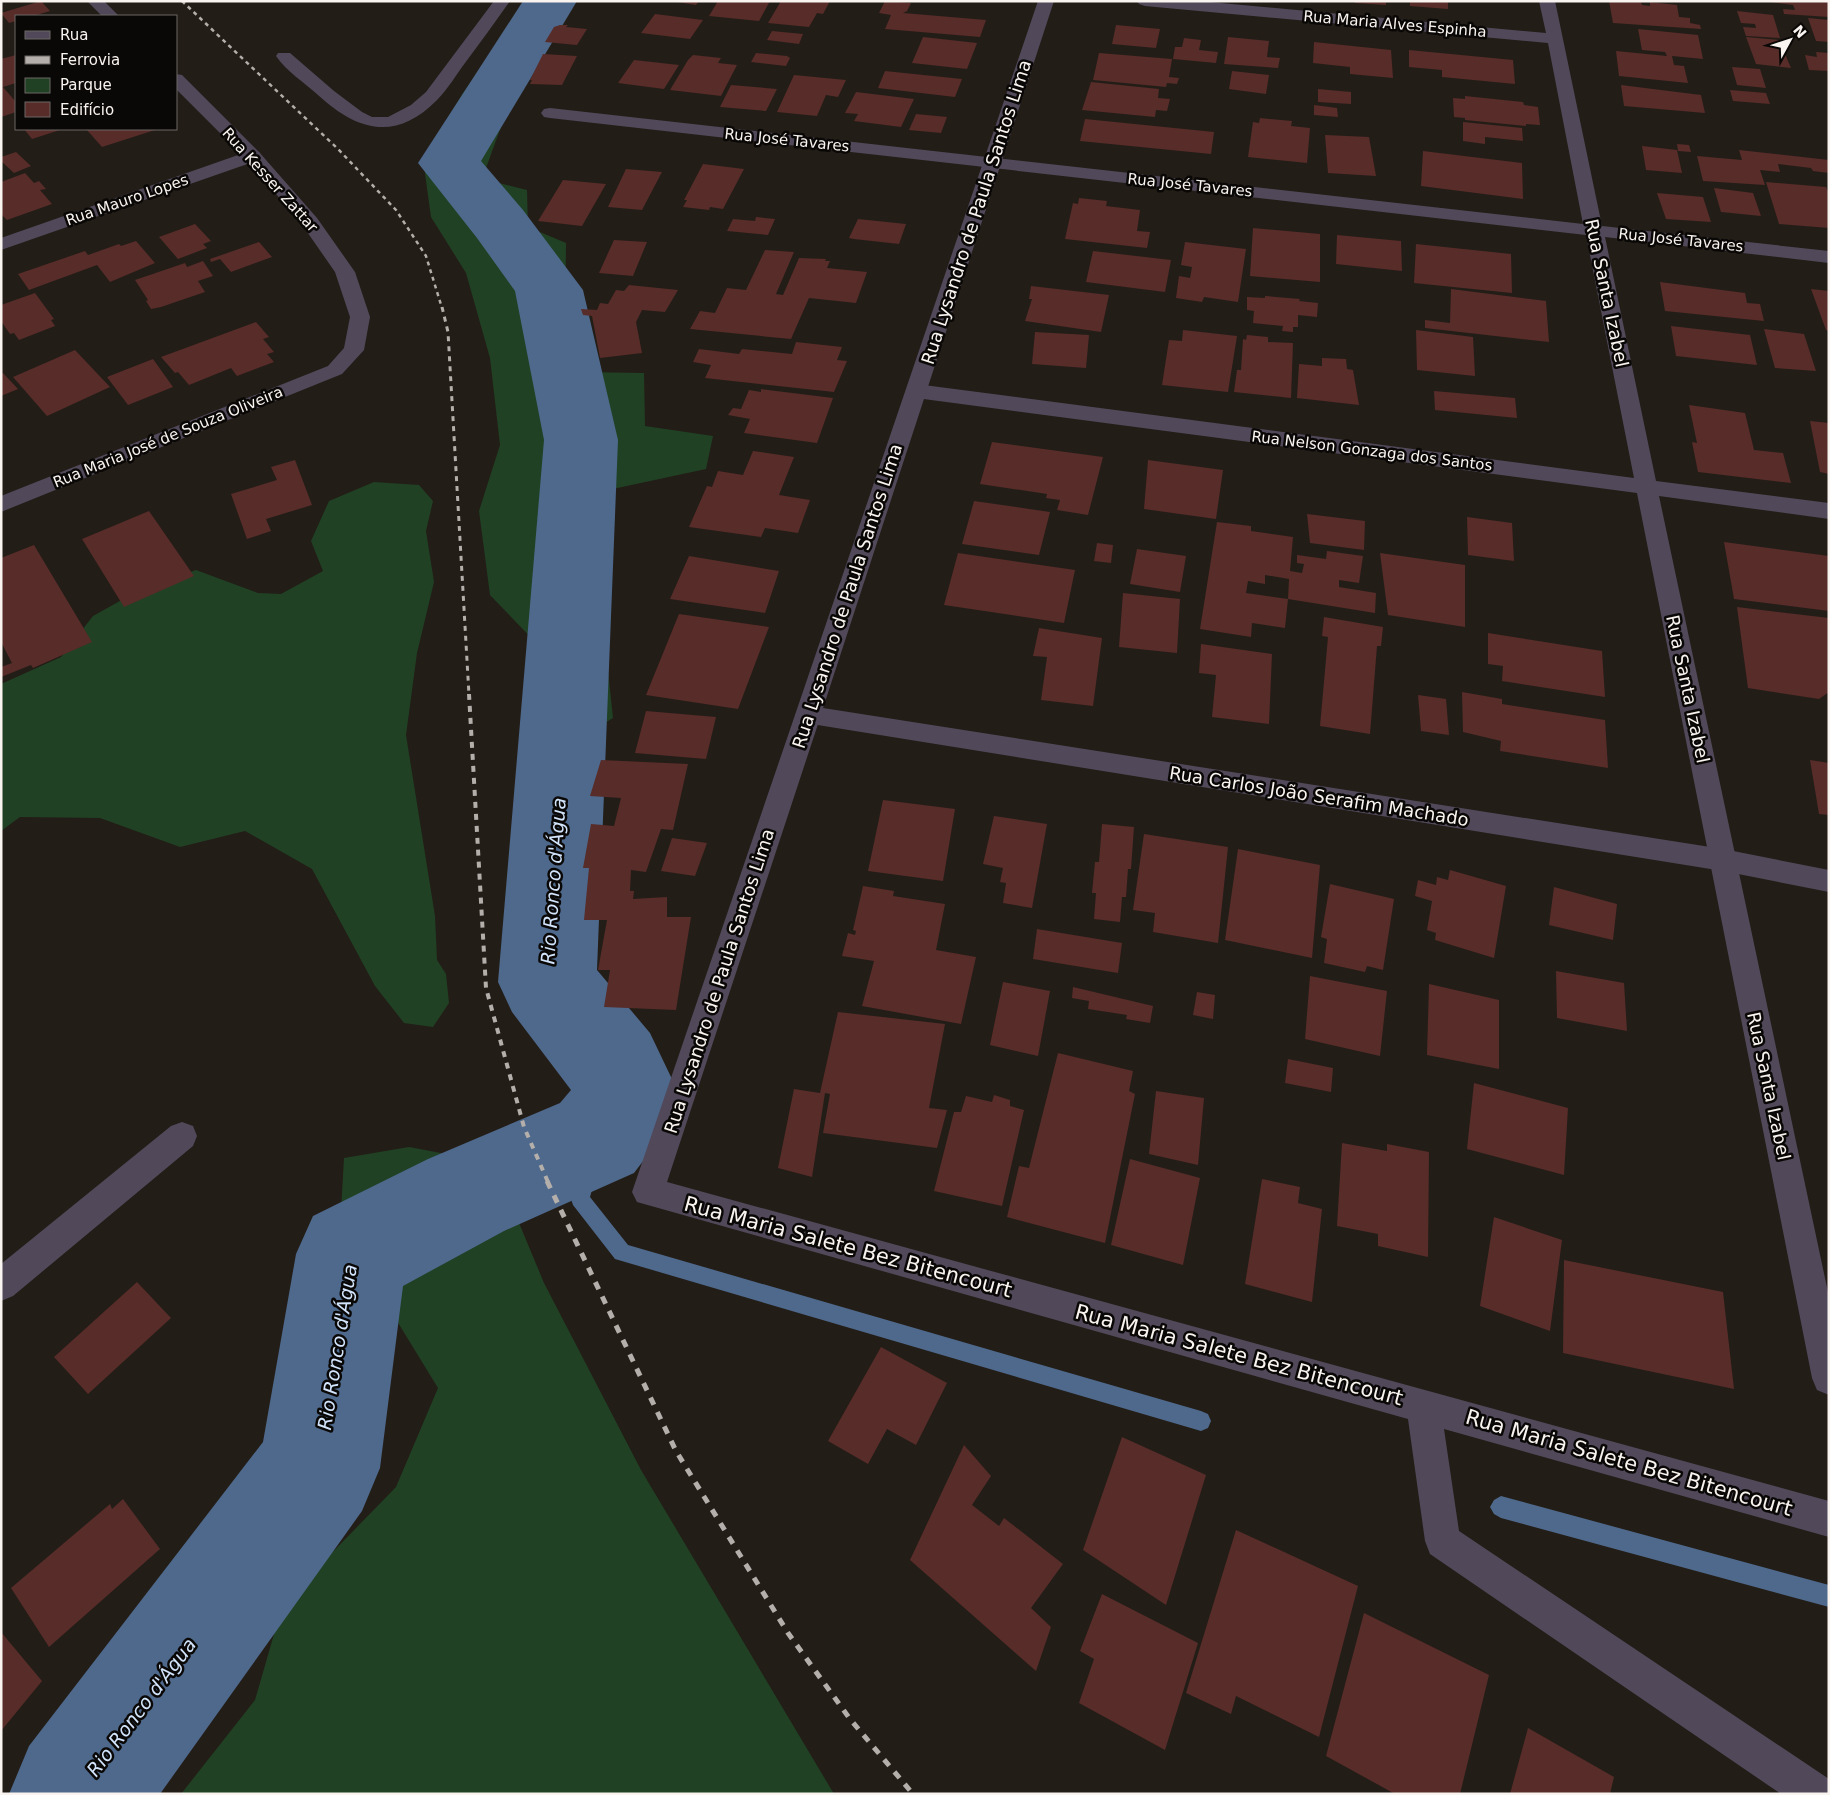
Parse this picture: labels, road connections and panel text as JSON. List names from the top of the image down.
{
  "streets": {
    "street": [
      "Rua Maria Alves Espinha",
      "Rua José Tavares",
      "Rua Kesser Zattar",
      "Rua Mauro Lopes",
      "Rua Lysandro de Paula Santos Lima",
      "Rua Santa Izabel",
      "Rua Maria José de Souza Oliveira",
      "Rua Nelson Gonzaga dos Santos",
      "Rua Carlos João Serafim Machado",
      "Rua Maria Salete Bez Bitencourt"
    ]
  },
  "crossings": [
    ["Rua Maria Alves Espinha", "Rua Santa Izabel"],
    ["Rua José Tavares", "Rua Lysandro de Paula Santos Lima"],
    ["Rua José Tavares", "Rua Santa Izabel"],
    ["Rua Kesser Zattar", "Rua Mauro Lopes"],
    ["Rua Kesser Zattar", "Rua Maria José de Souza Oliveira"],
    ["Rua Lysandro de Paula Santos Lima", "Rua Nelson Gonzaga dos Santos"],
    ["Rua Lysandro de Paula Santos Lima", "Rua Carlos João Serafim Machado"],
    ["Rua Lysandro de Paula Santos Lima", "Rua Maria Salete Bez Bitencourt"],
    ["Rua Santa Izabel", "Rua Nelson Gonzaga dos Santos"],
    ["Rua Santa Izabel", "Rua Carlos João Serafim Machado"]
  ],
  "water": ["Rio Ronco d'Água"],
  "legend": [
    "Rua",
    "Ferrovia",
    "Parque",
    "Edifício"
  ],
  "north": "top right"
}
